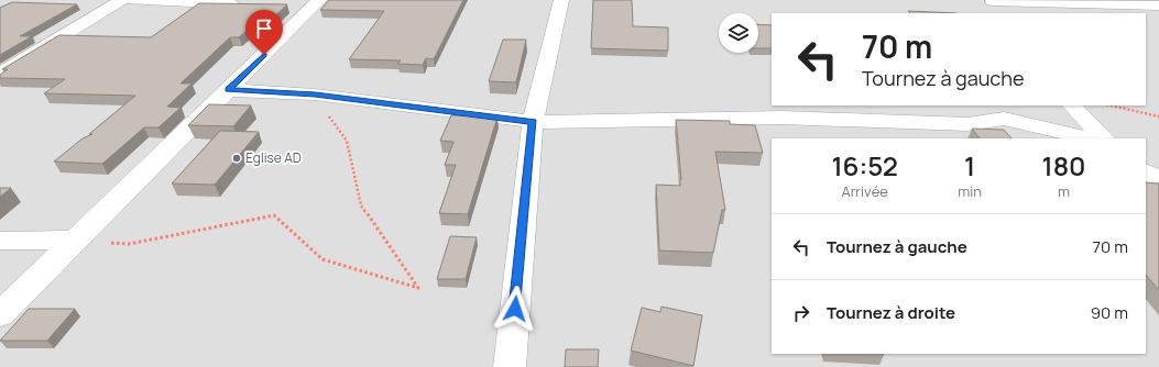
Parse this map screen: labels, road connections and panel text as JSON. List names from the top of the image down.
{
  "places": ["Eglise AD"],
  "page": {
    "turn": ["70 m", "Tournez à gauche"],
    "eta": [
      "16:52",
      "Arrivée",
      "1",
      "min",
      "180",
      "m"
    ],
    "list": [
      {
        "name": "Tournez à gauche",
        "value": "70 m"
      },
      {
        "name": "Tournez à droite",
        "value": "90 m"
      }
    ]
  }
}
